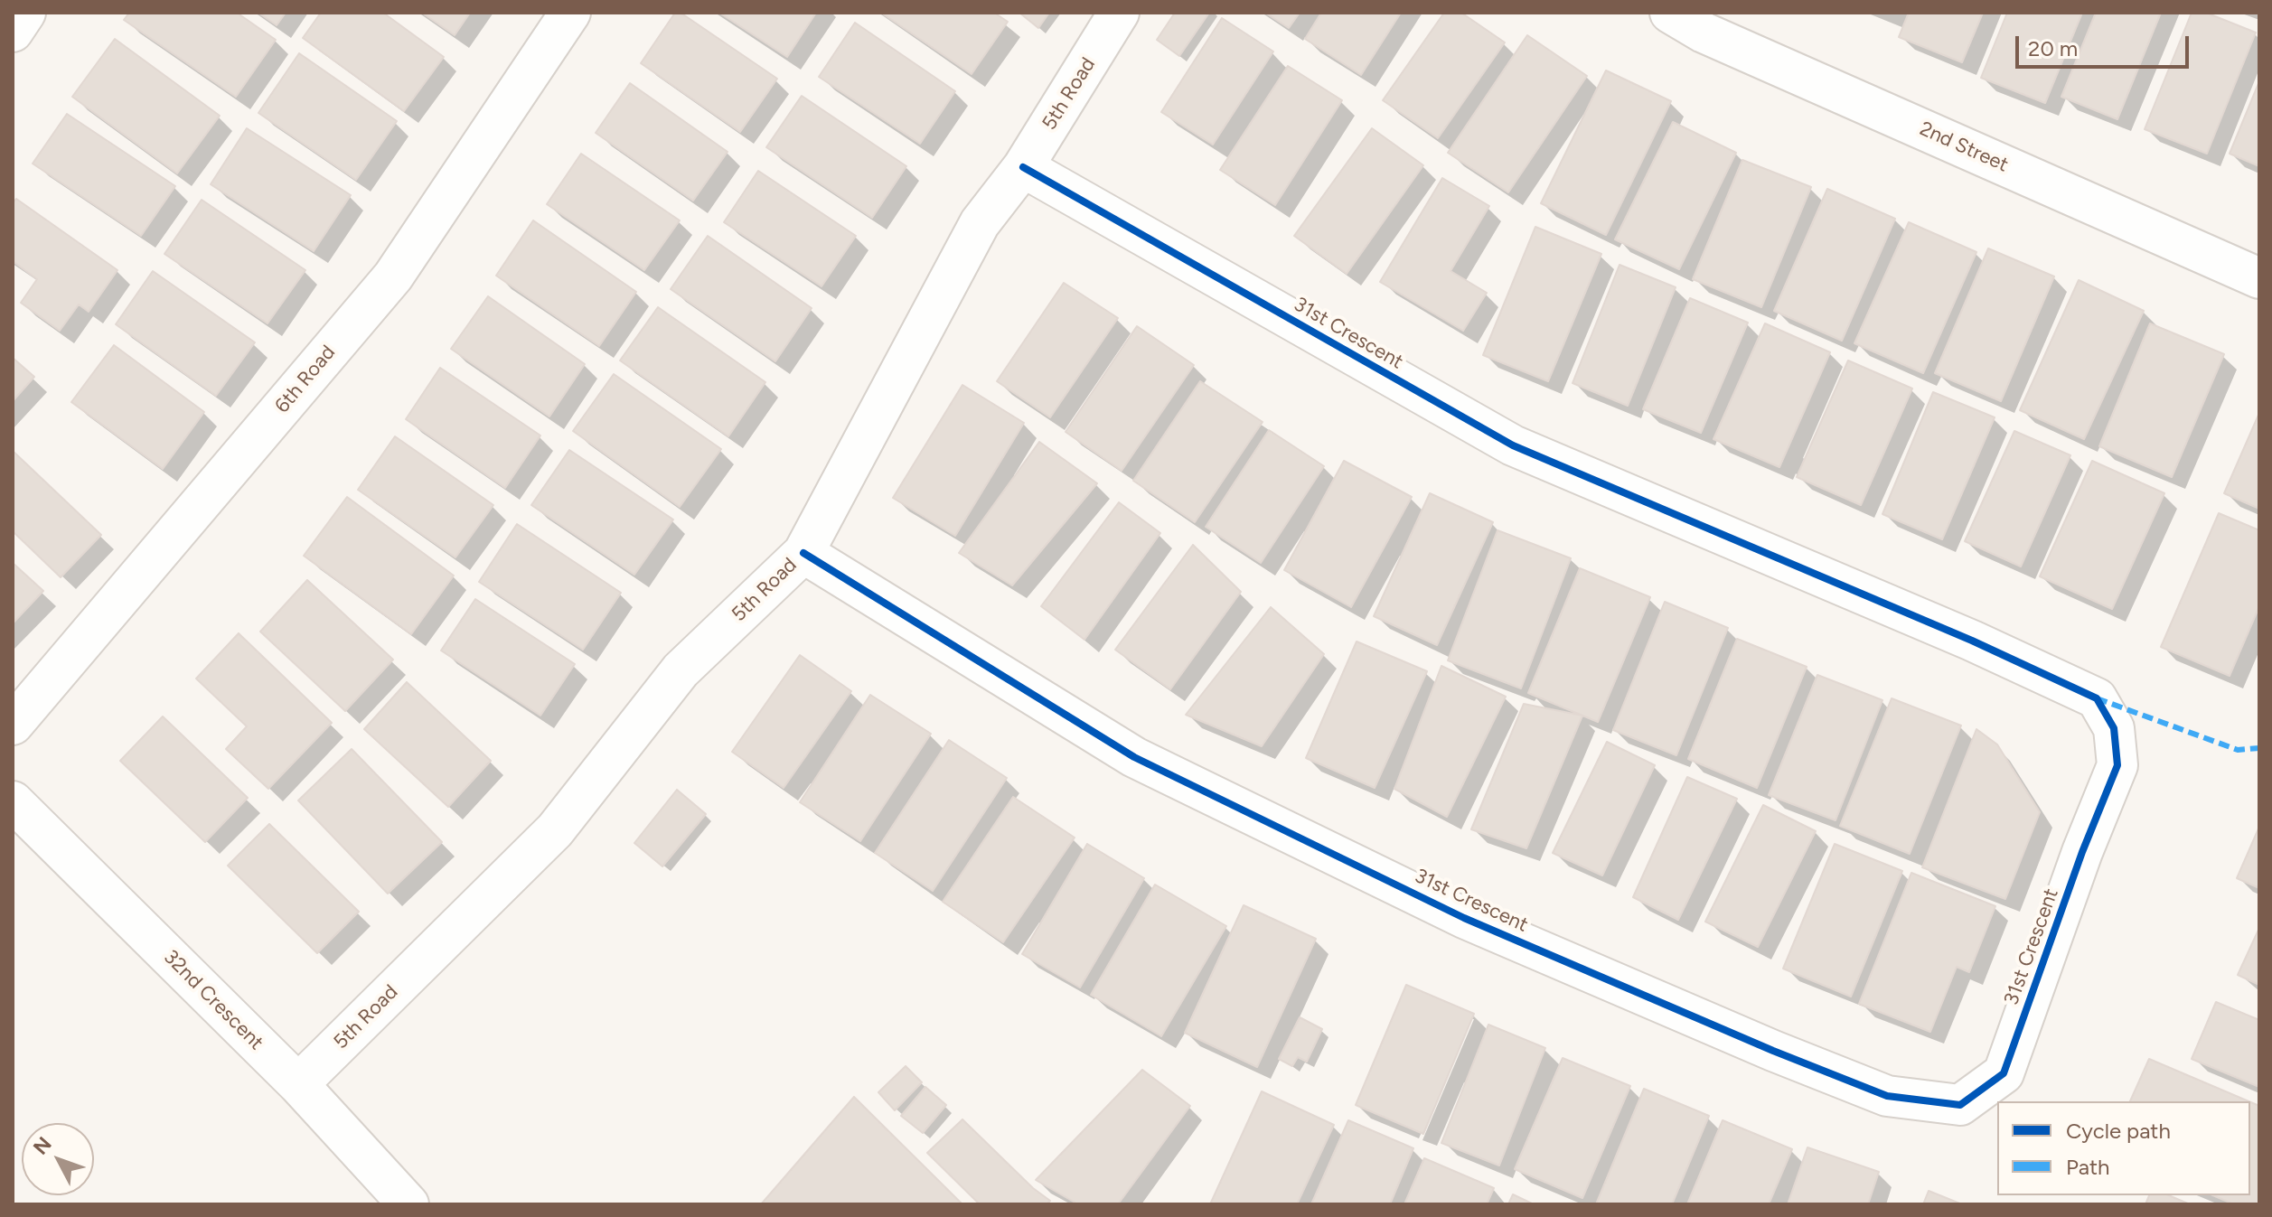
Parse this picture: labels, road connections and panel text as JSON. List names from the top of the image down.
{
  "streets": {
    "street": [
      "5th Road",
      "2nd Street",
      "31st Crescent",
      "6th Road",
      "32nd Crescent"
    ]
  },
  "crossings": [
    ["5th Road", "31st Crescent"],
    ["5th Road", "32nd Crescent"]
  ],
  "legend": ["Cycle path", "Path"],
  "scale_bar": "20 m",
  "north": "top left"
}
